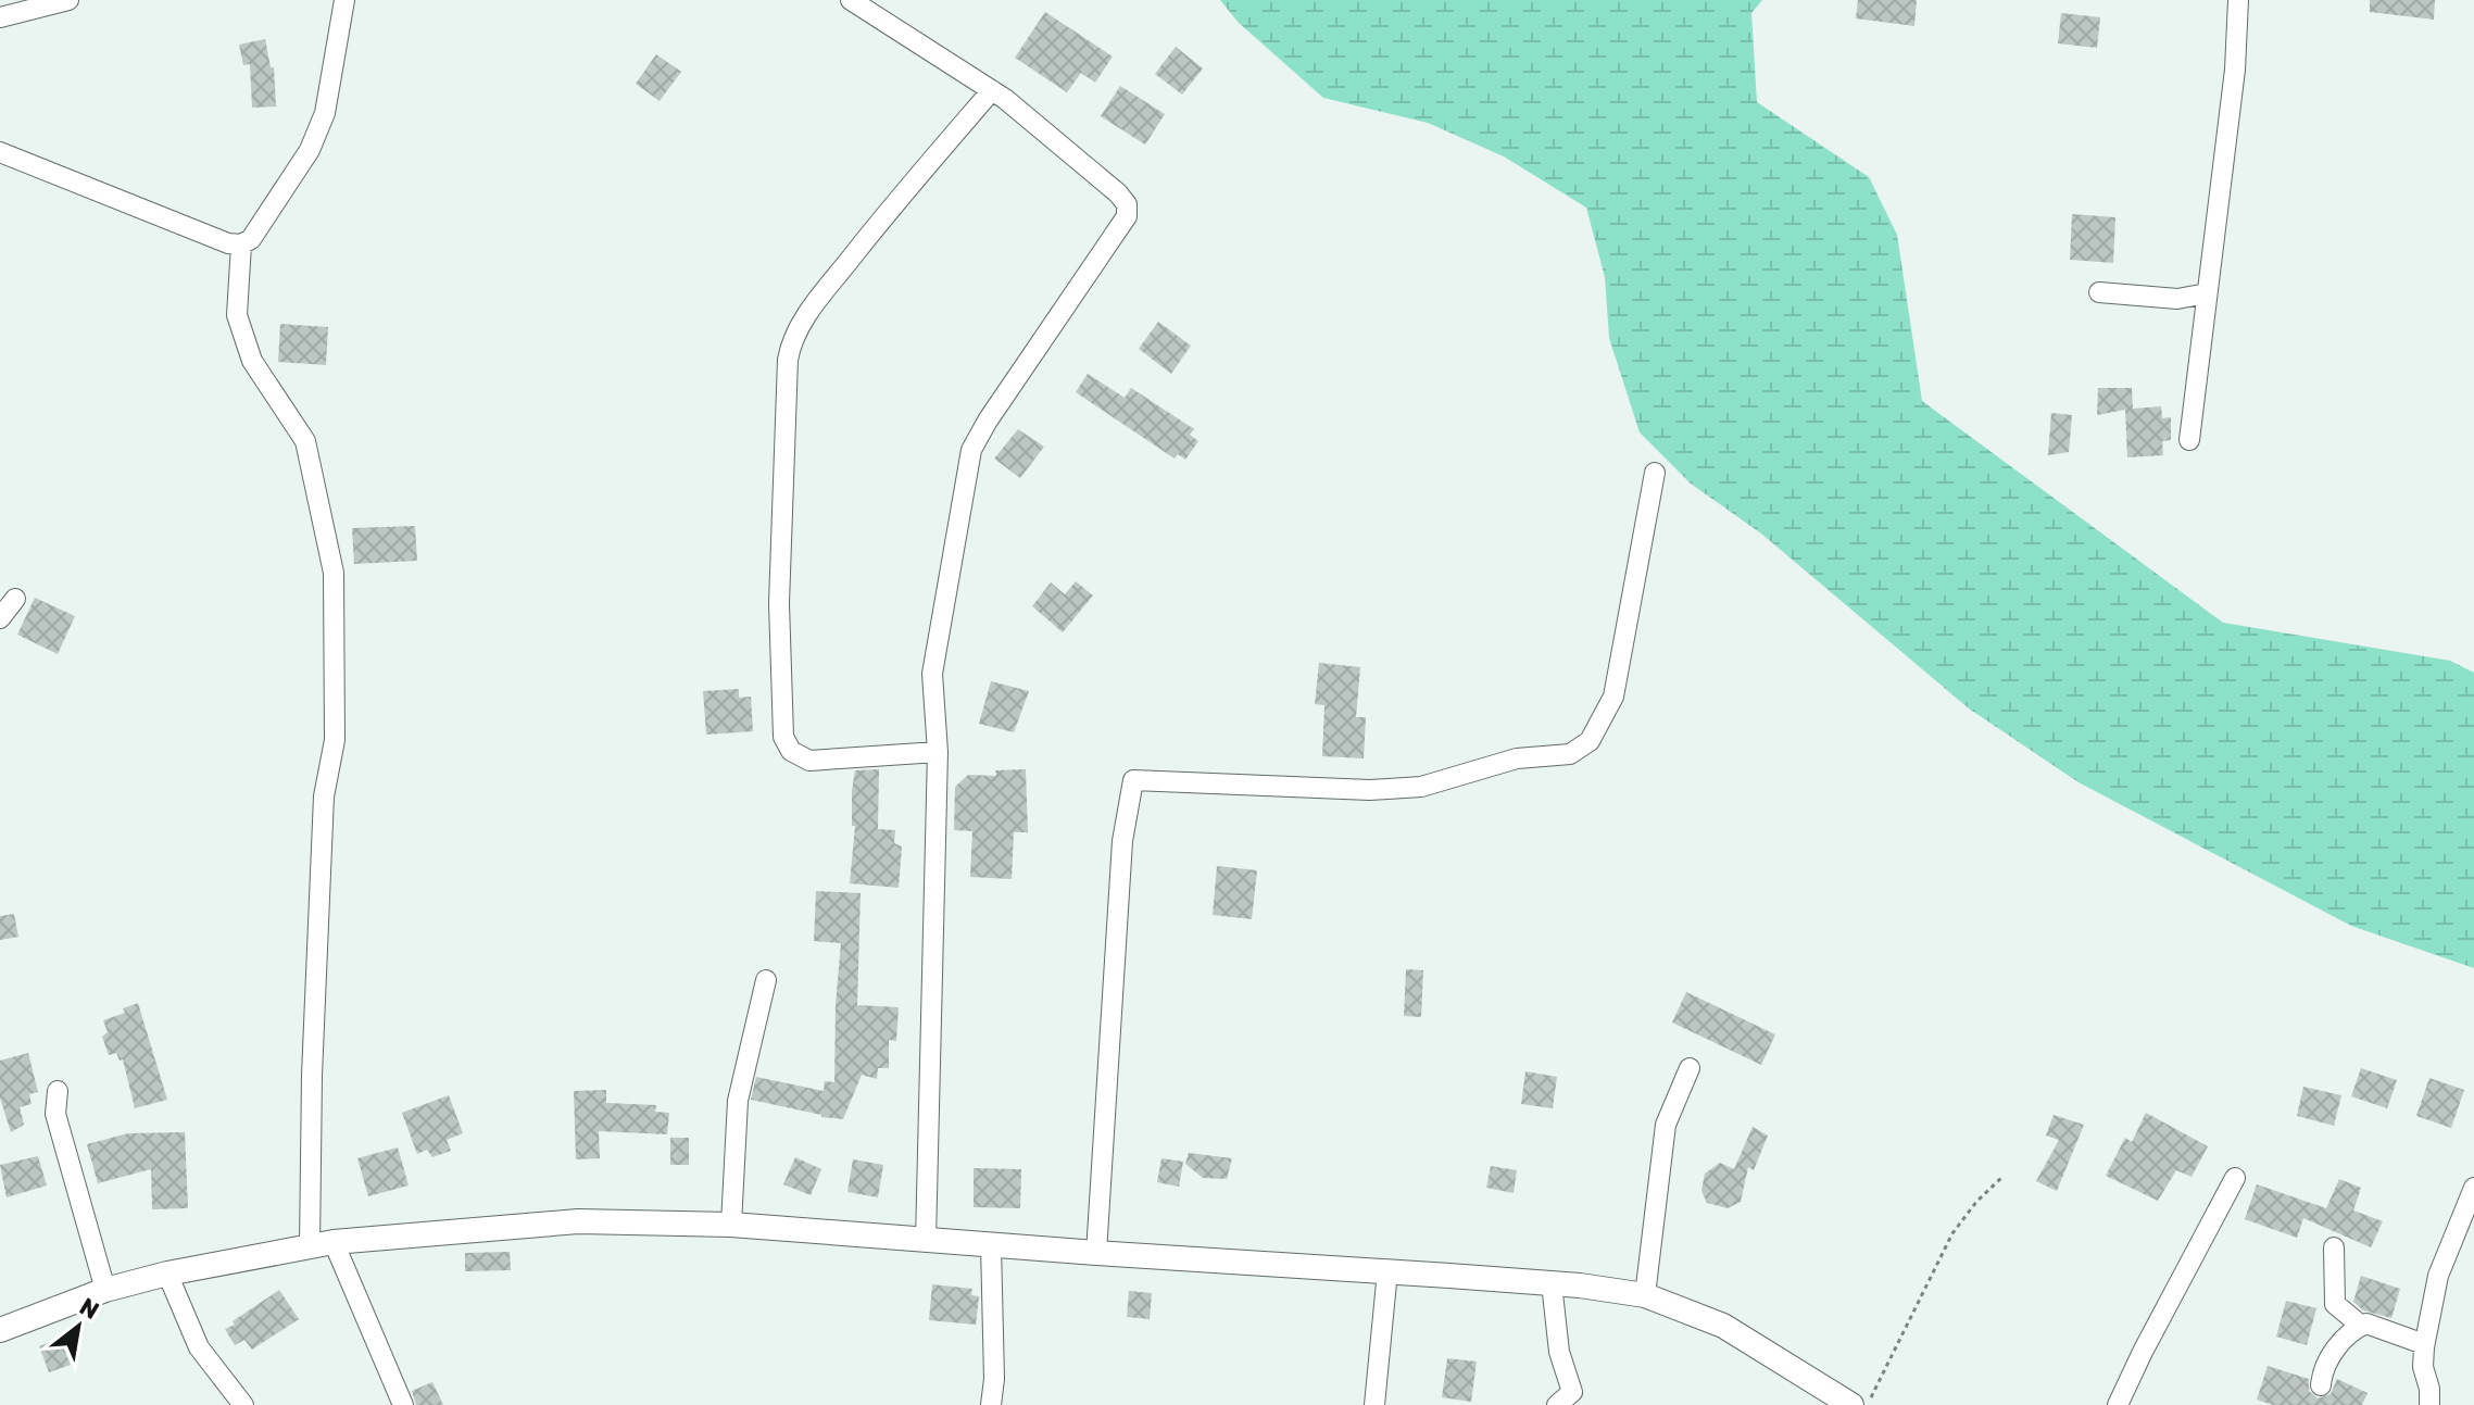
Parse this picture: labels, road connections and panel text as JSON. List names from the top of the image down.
{
  "north": "top right"
}
